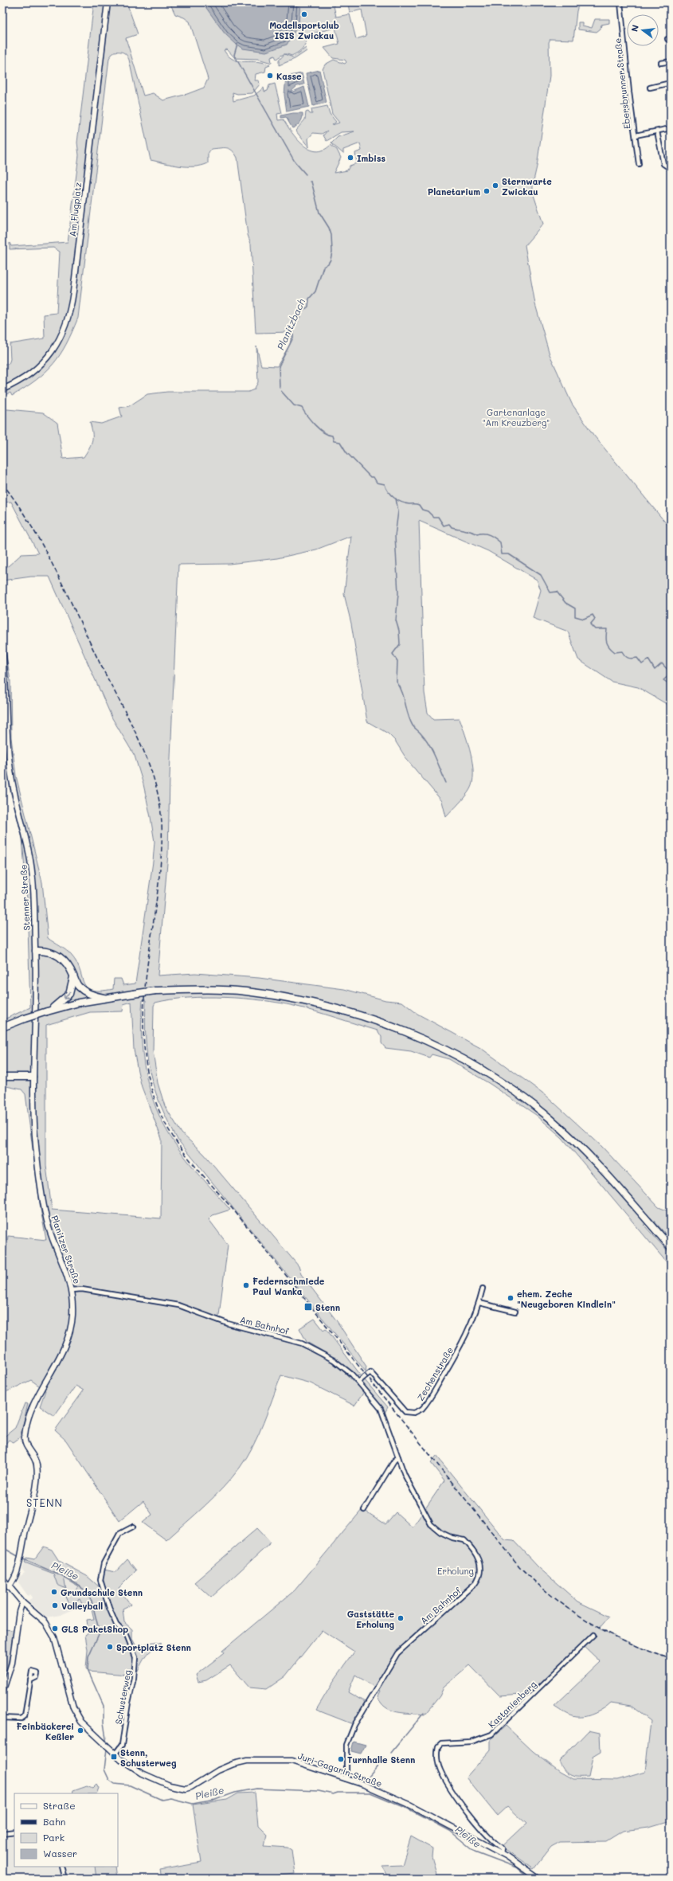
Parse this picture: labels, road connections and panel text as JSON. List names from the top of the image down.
{
  "streets": {
    "street": [
      "Ebersbrunner Straße",
      "Am Flugplatz",
      "Stenner Straße",
      "Planitzer Straße",
      "Am Bahnhof",
      "Zechenstraße",
      "Schusterweg",
      "Kastanienberg",
      "Juri-Gagarin-Straße"
    ]
  },
  "crossings": [
    ["Stenner Straße", "Planitzer Straße"],
    ["Planitzer Straße", "Am Bahnhof"],
    ["Planitzer Straße", "Juri-Gagarin-Straße"],
    ["Am Bahnhof", "Zechenstraße"],
    ["Am Bahnhof", "Juri-Gagarin-Straße"],
    ["Schusterweg", "Juri-Gagarin-Straße"],
    ["Kastanienberg", "Juri-Gagarin-Straße"]
  ],
  "districts": ["STENN"],
  "water": ["Planitzbach", "Pleiße"],
  "parks": ["Gartenanlage \"Am Kreuzberg\"", "Erholung"],
  "places": {
    "other": [
      "Modellsportclub ISIS Zwickau",
      "Kasse",
      "Imbiss",
      "Sternwarte Zwickau",
      "Planetarium",
      "Federnschmiede Paul Wanka",
      "ehem. Zeche \"Neugeboren Kindlein\"",
      "Grundschule Stenn",
      "Volleyball",
      "Gaststätte Erholung",
      "GLS PaketShop",
      "Sportplatz Stenn",
      "Feinbäckerei Keßler",
      "Turnhalle Stenn"
    ],
    "transit": ["Stenn", "Stenn, Schusterweg"]
  },
  "legend": [
    "Straße",
    "Bahn",
    "Park",
    "Wasser"
  ],
  "north": "left"
}
